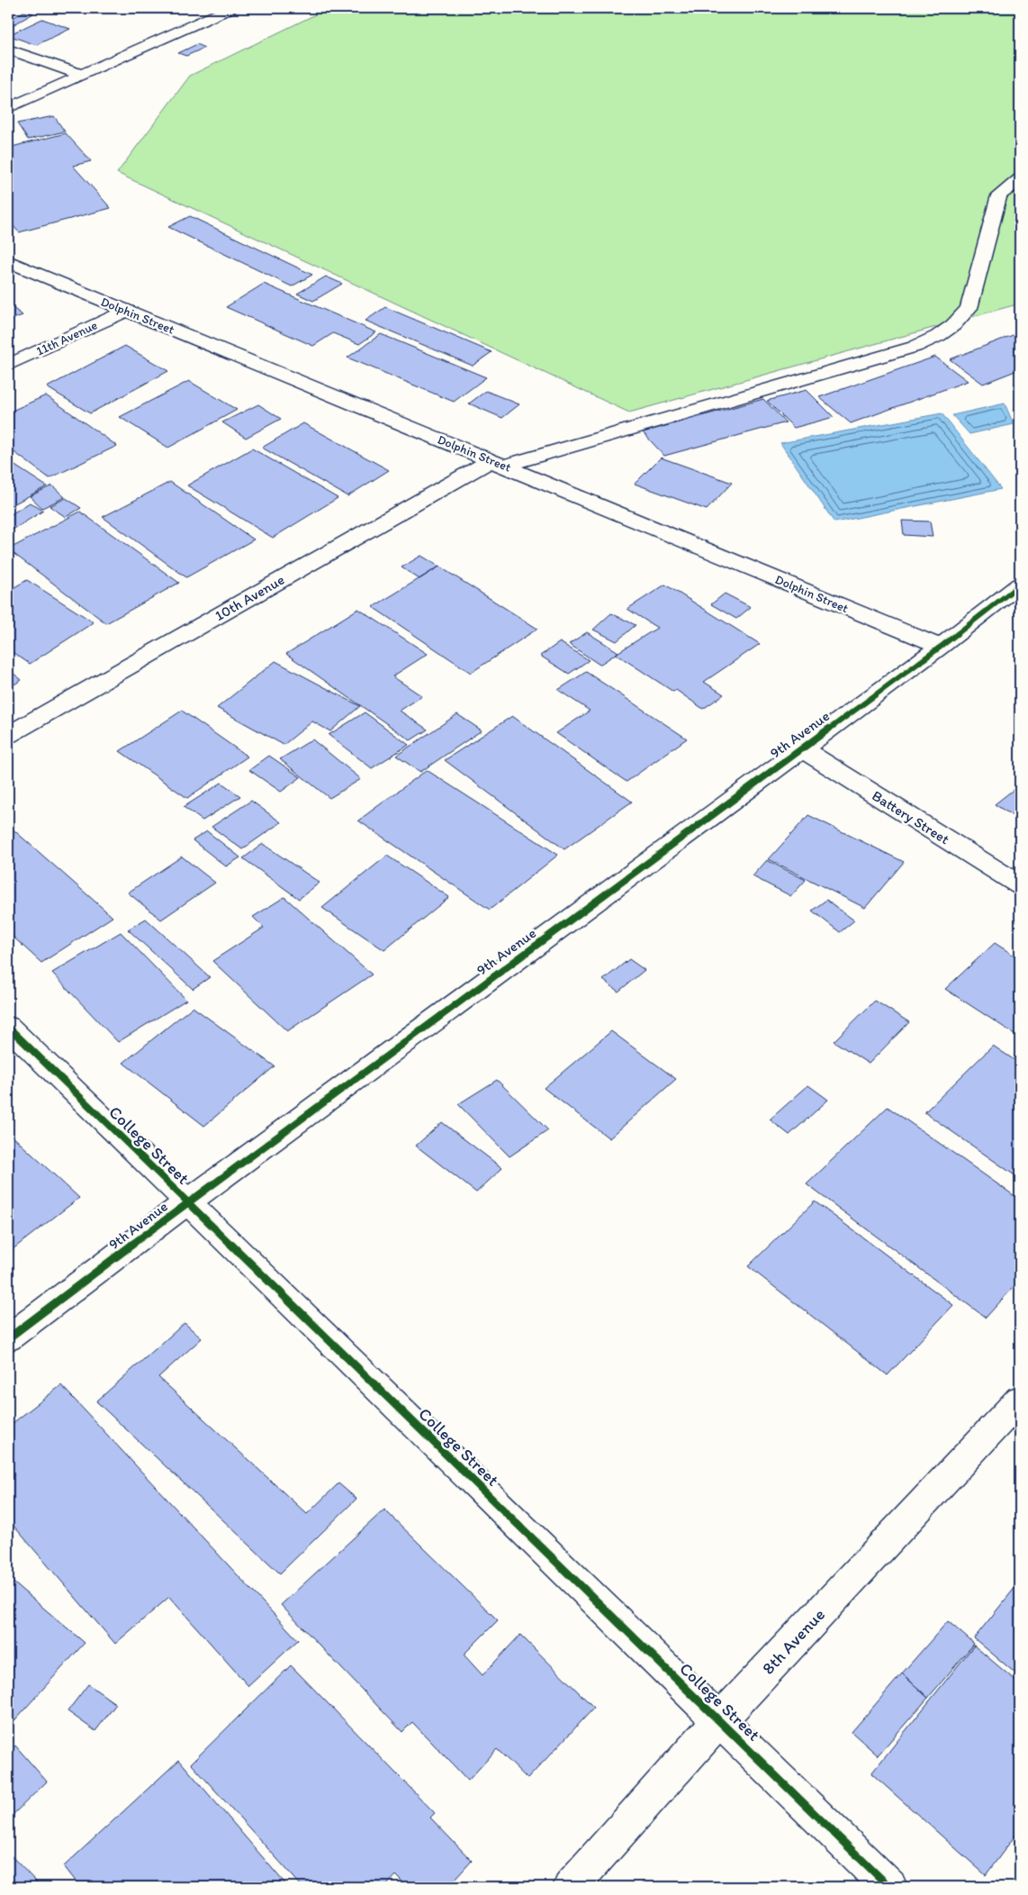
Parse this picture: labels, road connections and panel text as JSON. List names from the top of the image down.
{
  "streets": {
    "street": [
      "Dolphin Street",
      "11th Avenue",
      "10th Avenue",
      "9th Avenue",
      "Battery Street",
      "College Street",
      "8th Avenue"
    ]
  },
  "crossings": [
    ["Dolphin Street", "11th Avenue"],
    ["Dolphin Street", "10th Avenue"],
    ["Dolphin Street", "9th Avenue"],
    ["9th Avenue", "Battery Street"],
    ["9th Avenue", "College Street"],
    ["College Street", "8th Avenue"]
  ]
}
